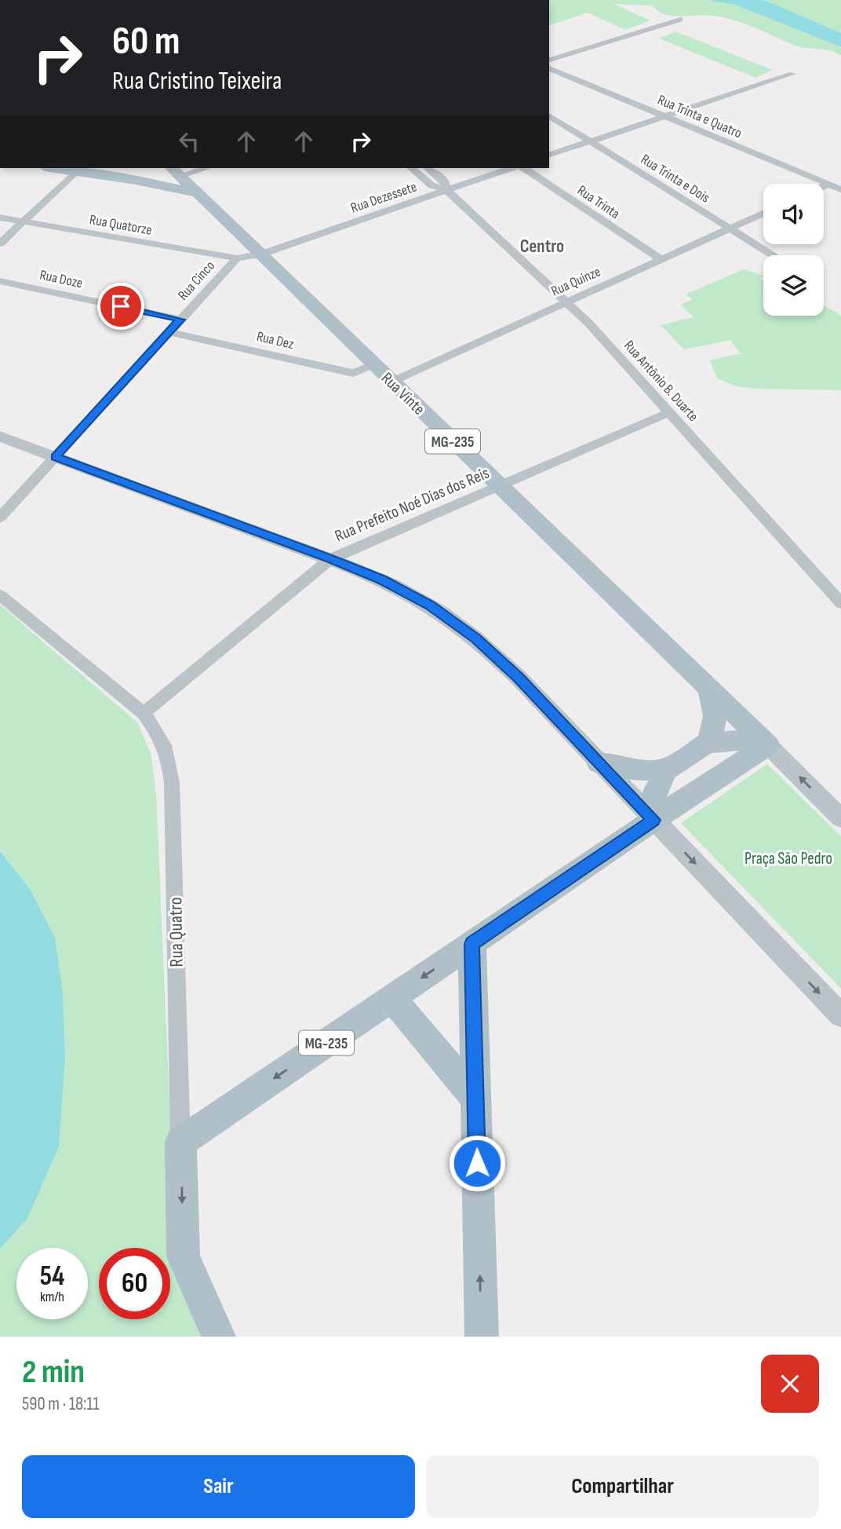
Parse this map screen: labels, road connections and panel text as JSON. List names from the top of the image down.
{
  "streets": {
    "main road": ["Rua Vinte", "MG-235", "Rua Quatro"],
    "street": [
      "Rua Trinta e Quatro",
      "Rua Trinta e Dois",
      "Rua Dezessete",
      "Rua Trinta",
      "Rua Quatorze",
      "Rua Doze",
      "Rua Cinco",
      "Rua Quinze",
      "Rua Dez",
      "Rua Antônio B. Duarte",
      "Rua Prefeito Noé Dias dos Reis"
    ]
  },
  "crossings": [
    ["Rua Trinta e Dois", "Rua Quinze"],
    ["Rua Dezessete", "Rua Quatorze"],
    ["Rua Dezessete", "Rua Cinco"],
    ["Rua Dezessete", "Rua Antônio B. Duarte"],
    ["Rua Dezessete", "Rua Vinte"],
    ["Rua Trinta", "Rua Quinze"],
    ["Rua Quatorze", "Rua Cinco"],
    ["Rua Doze", "Rua Cinco"],
    ["Rua Cinco", "Rua Dez"],
    ["Rua Quinze", "Rua Antônio B. Duarte"],
    ["Rua Quinze", "Rua Vinte"],
    ["Rua Dez", "Rua Vinte"],
    ["Rua Antônio B. Duarte", "Rua Prefeito Noé Dias dos Reis"],
    ["Rua Vinte", "MG-235"],
    ["Rua Vinte", "Rua Prefeito Noé Dias dos Reis"],
    ["MG-235", "Rua Quatro"],
    ["Rua Prefeito Noé Dias dos Reis", "Rua Quatro"]
  ],
  "districts": ["Centro"],
  "parks": ["Praça São Pedro"],
  "page": {
    "turn": ["60 m", "Rua Cristino Teixeira"],
    "speed": "54 km/h",
    "limit": "60",
    "heading": ["2 min", "590 m · 18:11"],
    "buttons": ["Sair", "Compartilhar"]
  }
}
